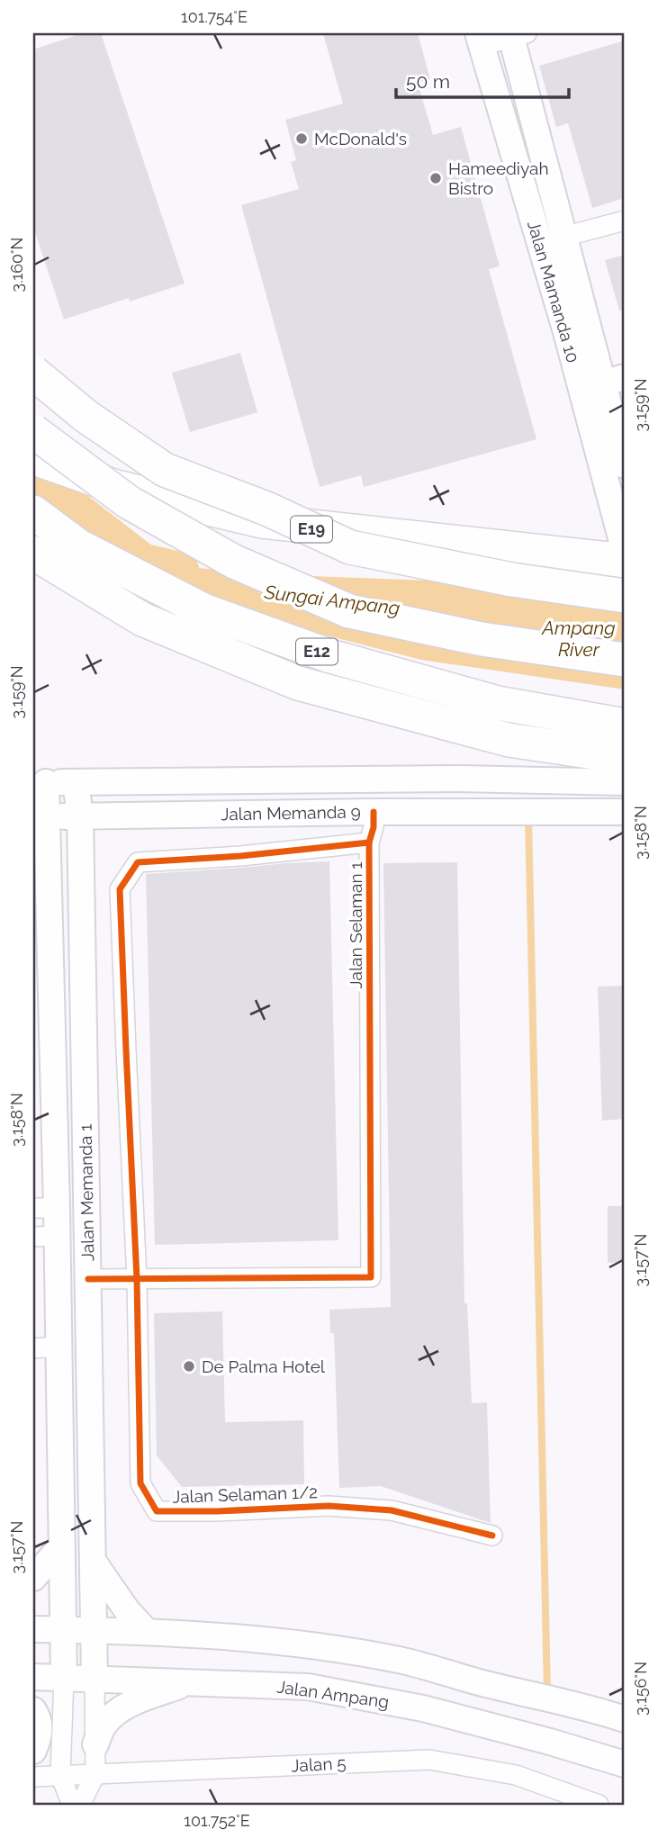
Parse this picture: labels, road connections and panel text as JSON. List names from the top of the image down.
{
  "streets": {
    "highway": ["E19", "E12"],
    "street": [
      "Jalan Mamanda 10",
      "Jalan Memanda 9",
      "Jalan Selaman 1",
      "Jalan Memanda 1",
      "Jalan Selaman 1/2",
      "Jalan Ampang",
      "Jalan 5"
    ]
  },
  "crossings": [
    ["Jalan Memanda 9", "Jalan Memanda 1"],
    ["Jalan Selaman 1", "Jalan Memanda 1"],
    ["Jalan Selaman 1", "Jalan Selaman 1/2"],
    ["Jalan Memanda 1", "Jalan Ampang"]
  ],
  "water": ["Sungai Ampang", "Ampang River"],
  "places": ["McDonald's", "Hameediyah Bistro", "De Palma Hotel"],
  "scale_bar": "50 m",
  "coordinates": [
    "101.754°E",
    "3.160°N",
    "3.159°N",
    "3.158°N",
    "3.157°N",
    "3.156°N",
    "101.752°E"
  ]
}
